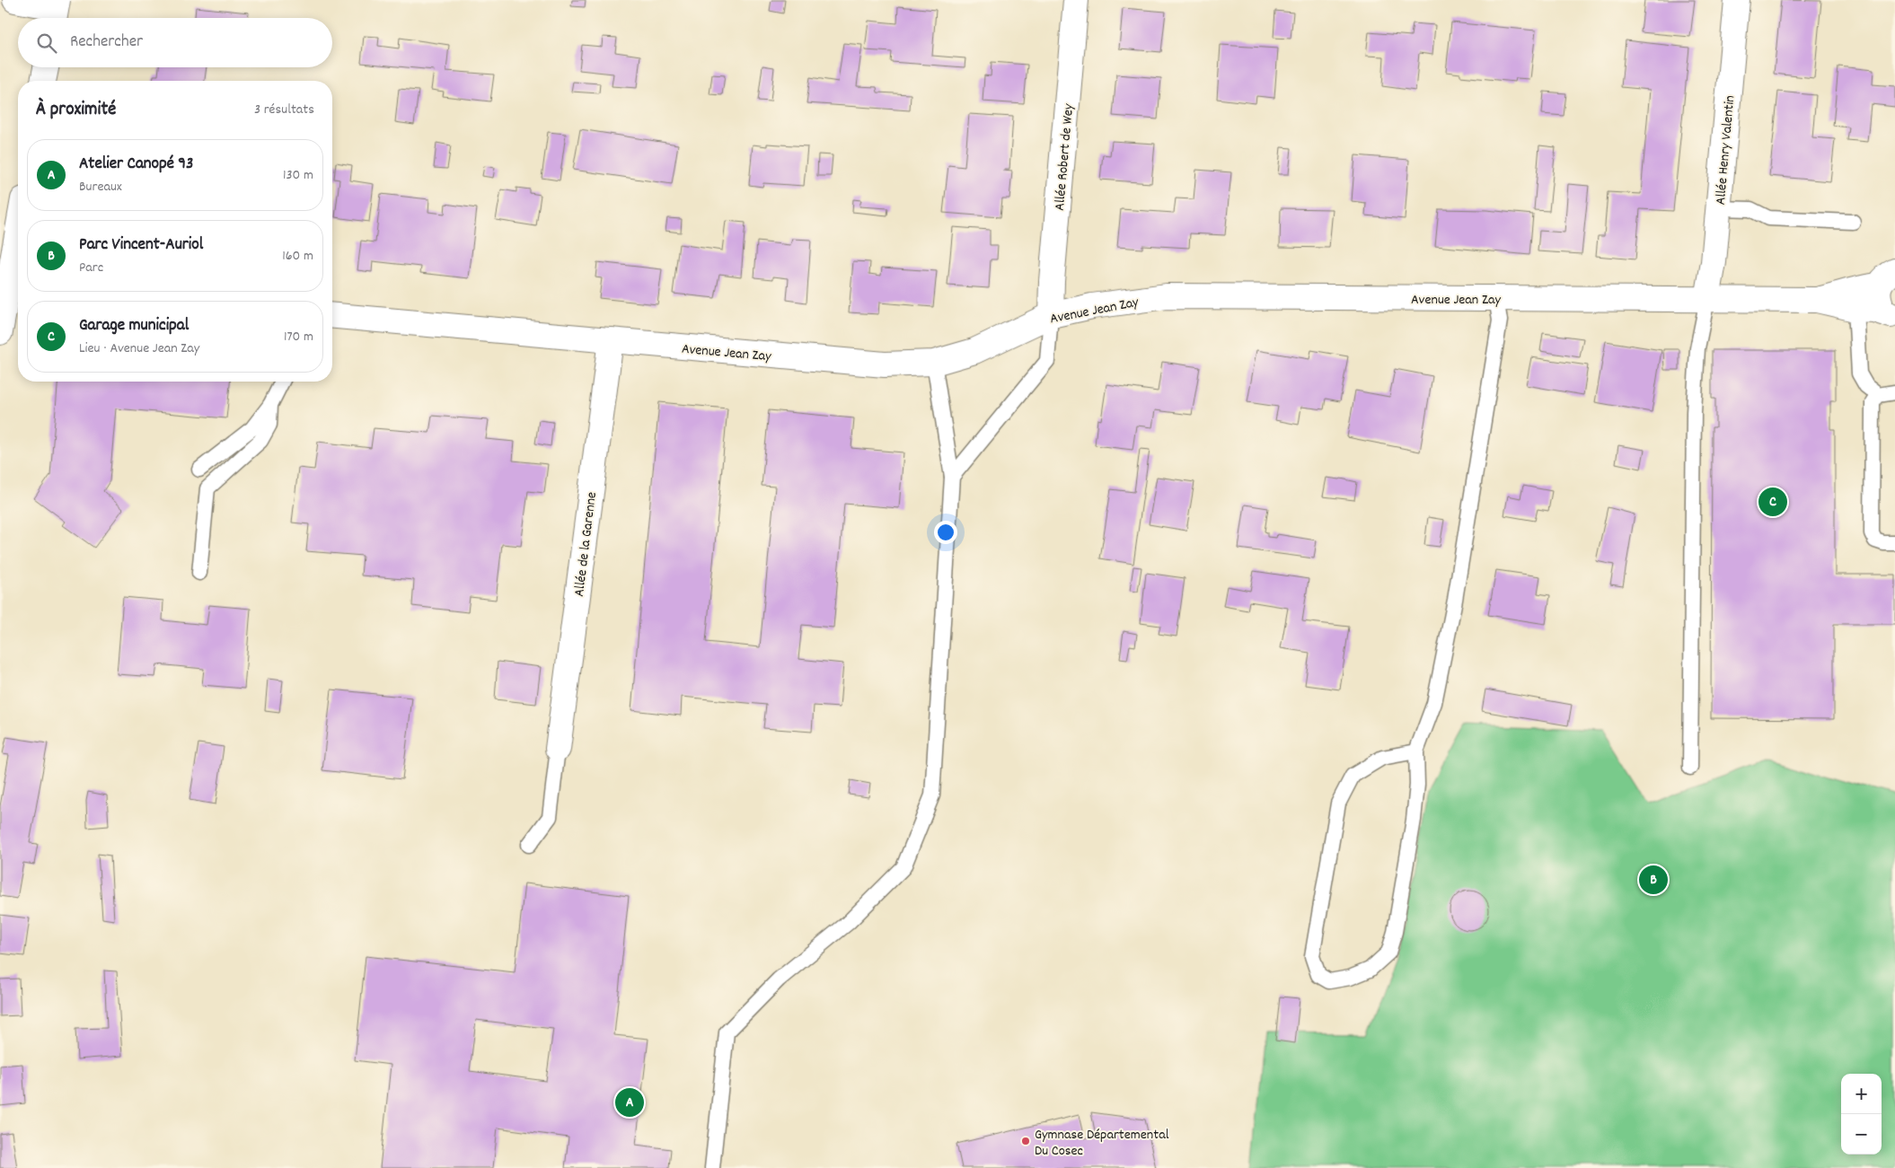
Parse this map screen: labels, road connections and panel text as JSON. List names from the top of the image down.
{
  "streets": {
    "street": [
      "Allée Henry Valentin",
      "Allée Robert de Wey",
      "Avenue Jean Zay",
      "Allée de la Garenne"
    ]
  },
  "crossings": [
    ["Allée Henry Valentin", "Avenue Jean Zay"],
    ["Allée Robert de Wey", "Avenue Jean Zay"],
    ["Avenue Jean Zay", "Allée de la Garenne"]
  ],
  "places": ["Gymnase Départemental Du Cosec"],
  "page": {
    "search": "Rechercher",
    "heading": ["À proximité", "3 résultats"],
    "list": [
      {
        "mark": "A",
        "name": "Atelier Canopé 93",
        "note": "Bureaux",
        "value": "130 m"
      },
      {
        "mark": "B",
        "name": "Parc Vincent-Auriol",
        "note": "Parc",
        "value": "160 m"
      },
      {
        "mark": "C",
        "name": "Garage municipal",
        "note": "Lieu · Avenue Jean Zay",
        "value": "170 m"
      }
    ],
    "pins": ["C", "B", "A"],
    "map_buttons": ["+", "−"]
  }
}
